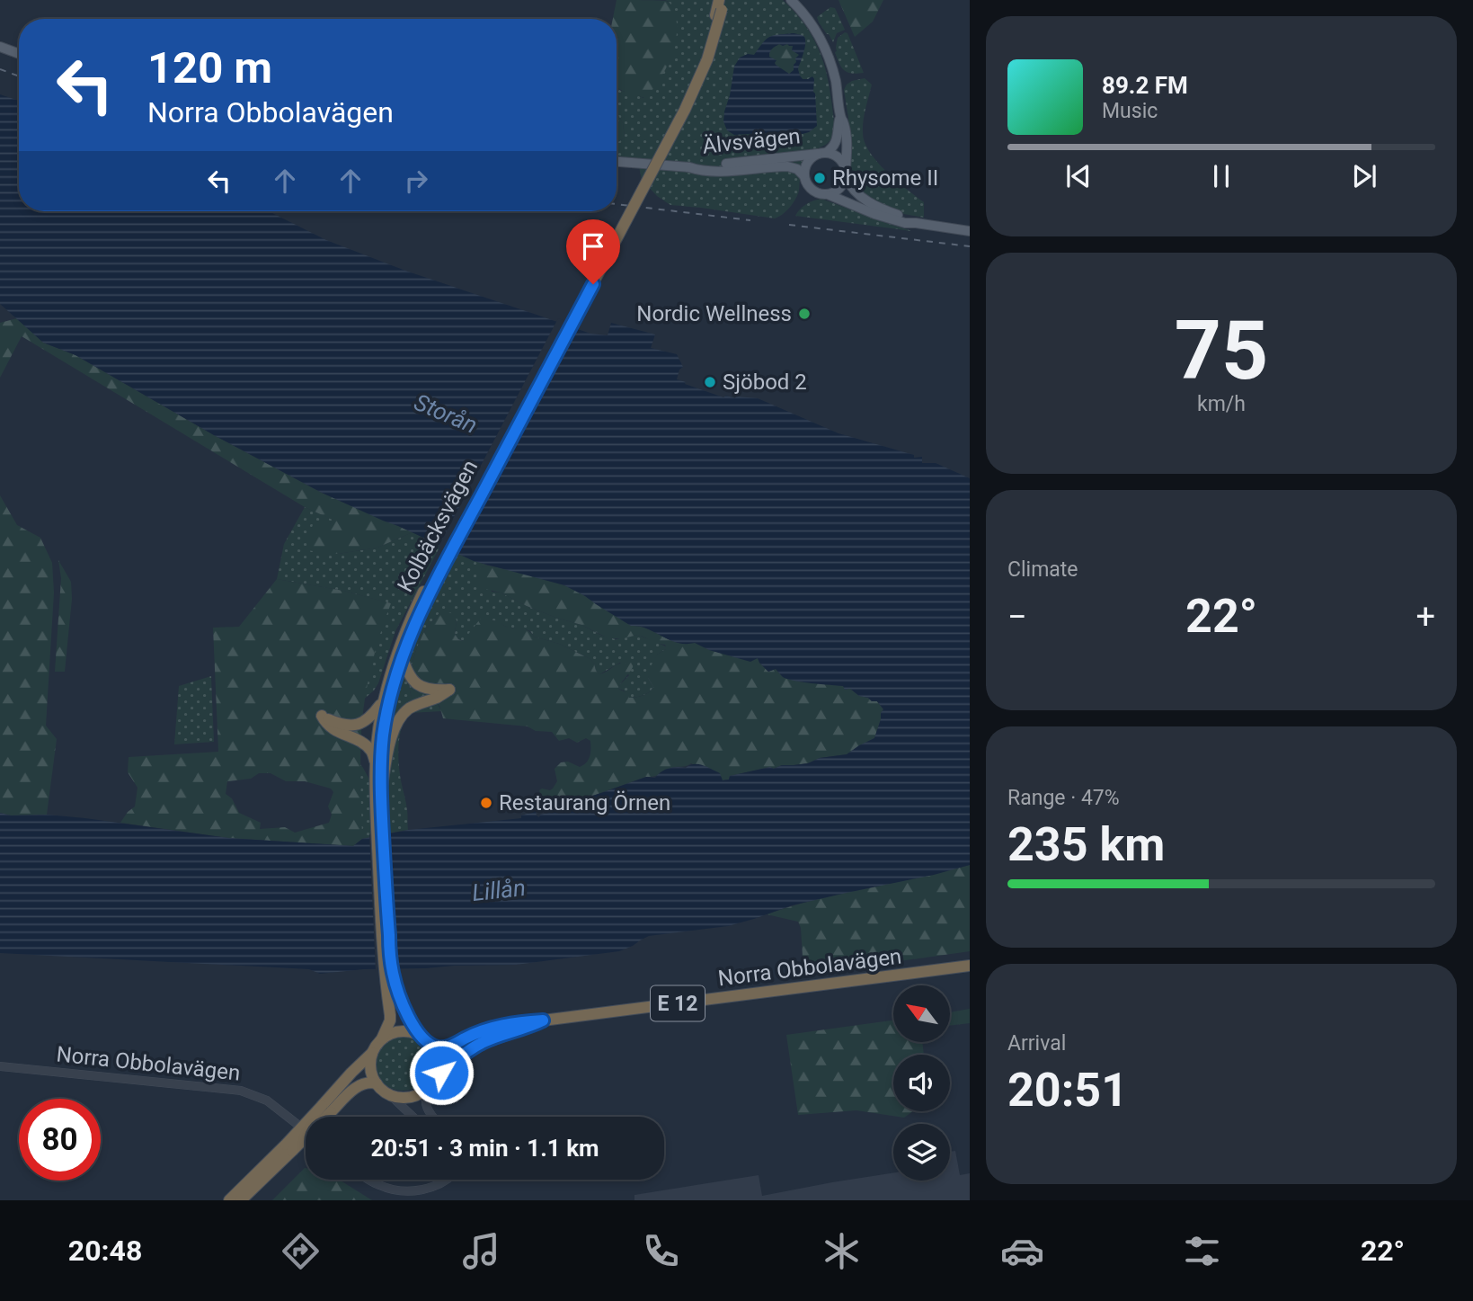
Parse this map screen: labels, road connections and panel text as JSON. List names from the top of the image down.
{
  "streets": {
    "highway": ["Kolbäcksvägen", "Norra Obbolavägen", "E 12"],
    "main road": ["Älvsvägen"]
  },
  "crossings": [
    ["Kolbäcksvägen", "Norra Obbolavägen"]
  ],
  "water": ["Storån", "Lillån"],
  "places": [
    "Rhysome II",
    "Nordic Wellness",
    "Sjöbod 2",
    "Restaurang Örnen"
  ],
  "north": "top left",
  "page": {
    "turn": ["120 m", "Norra Obbolavägen"],
    "song": ["89.2 FM", "Music"],
    "tile": [
      ["75", "km/h"],
      "Climate",
      ["Range · 47%", "235 km"],
      ["Arrival", "20:51"]
    ],
    "heat": ["−", "22°", "+"],
    "limit": "80",
    "trip": "20:51 · 3 min · 1.1 km",
    "tabs": ["20:48", "22°"]
  }
}
